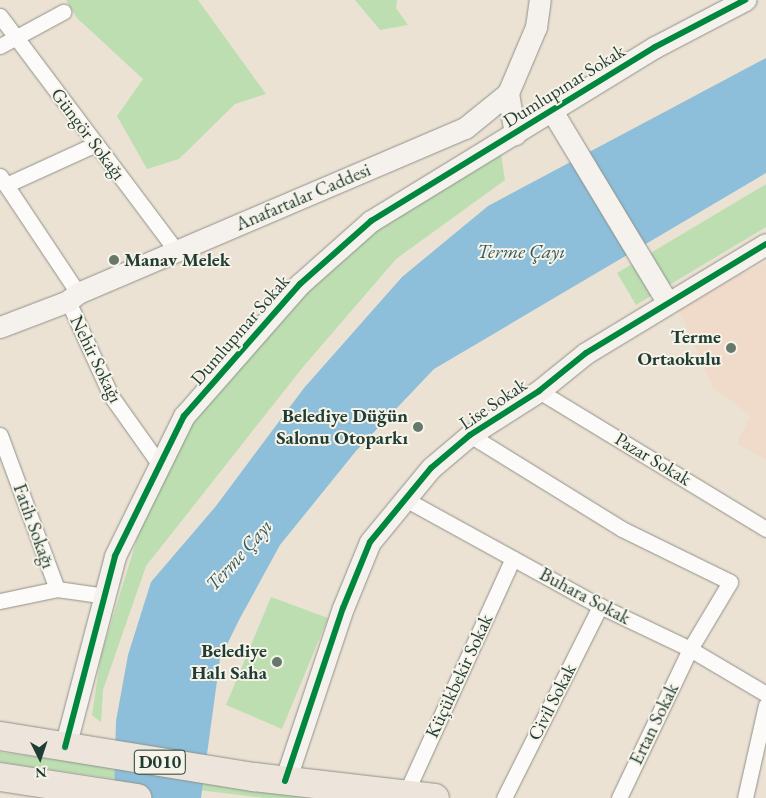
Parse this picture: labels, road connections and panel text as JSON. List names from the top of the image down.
{
  "streets": {
    "highway": ["D010"],
    "street": [
      "Dumlupınar Sokak",
      "Güngör Sokağı",
      "Anafartalar Caddesi",
      "Nehir Sokağı",
      "Lise Sokak",
      "Pazar Sokak",
      "Fatih Sokağı",
      "Buhara Sokak",
      "Küçükbekir Sokak",
      "Civil Sokak",
      "Ertan Sokak"
    ]
  },
  "crossings": [
    ["Dumlupınar Sokak", "Nehir Sokağı"],
    ["Dumlupınar Sokak", "D010"],
    ["Güngör Sokağı", "Anafartalar Caddesi"],
    ["Anafartalar Caddesi", "Nehir Sokağı"],
    ["Lise Sokak", "Pazar Sokak"],
    ["Lise Sokak", "Buhara Sokak"],
    ["Lise Sokak", "Ertan Sokak"],
    ["Lise Sokak", "D010"],
    ["Buhara Sokak", "Küçükbekir Sokak"],
    ["Buhara Sokak", "Civil Sokak"],
    ["Buhara Sokak", "Ertan Sokak"],
    ["Küçükbekir Sokak", "D010"]
  ],
  "water": ["Terme Çayı"],
  "places": [
    "Manav Melek",
    "Terme Ortaokulu",
    "Belediye Düğün Salonu Otoparkı",
    "Belediye Halı Saha"
  ],
  "north": "bottom"
}
